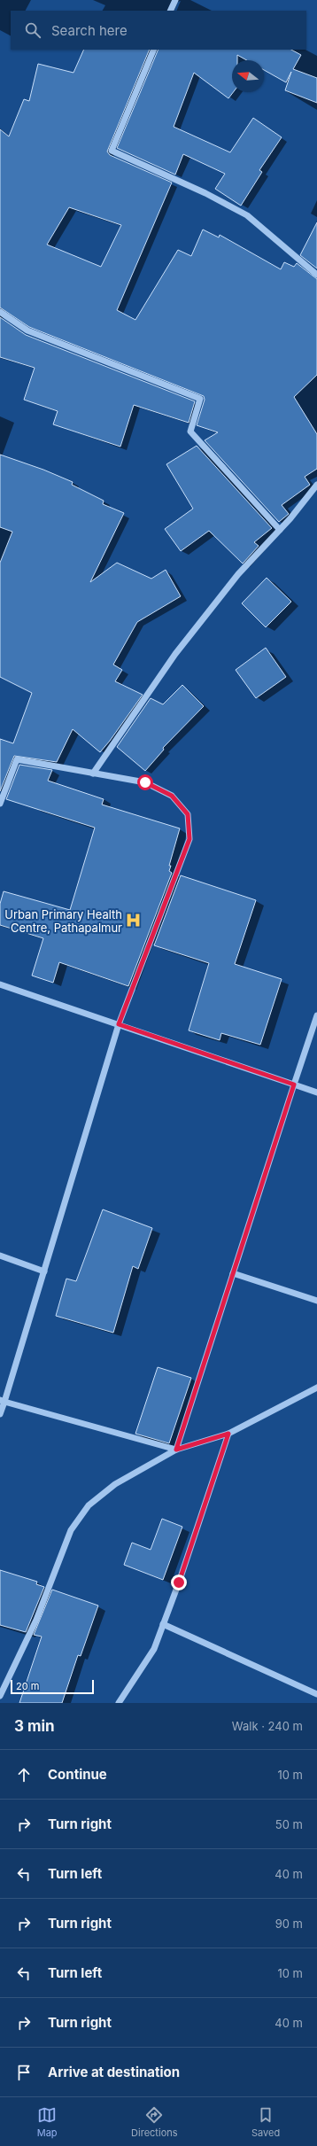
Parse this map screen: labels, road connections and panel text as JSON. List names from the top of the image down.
{
  "places": {
    "hospital": ["Urban Primary Health Centre, Pathapalmur"]
  },
  "scale_bar": "20 m",
  "north": "left",
  "page": {
    "search": "Search here",
    "scale": "20 m",
    "heading": ["3 min", "Walk · 240 m"],
    "list": [
      ["Continue", "10 m"],
      ["Turn right", "50 m"],
      ["Turn left", "40 m"],
      ["Turn right", "90 m"],
      ["Turn left", "10 m"],
      ["Turn right", "40 m"],
      "Arrive at destination"
    ],
    "nav": ["Map", "Directions", "Saved"]
  }
}
